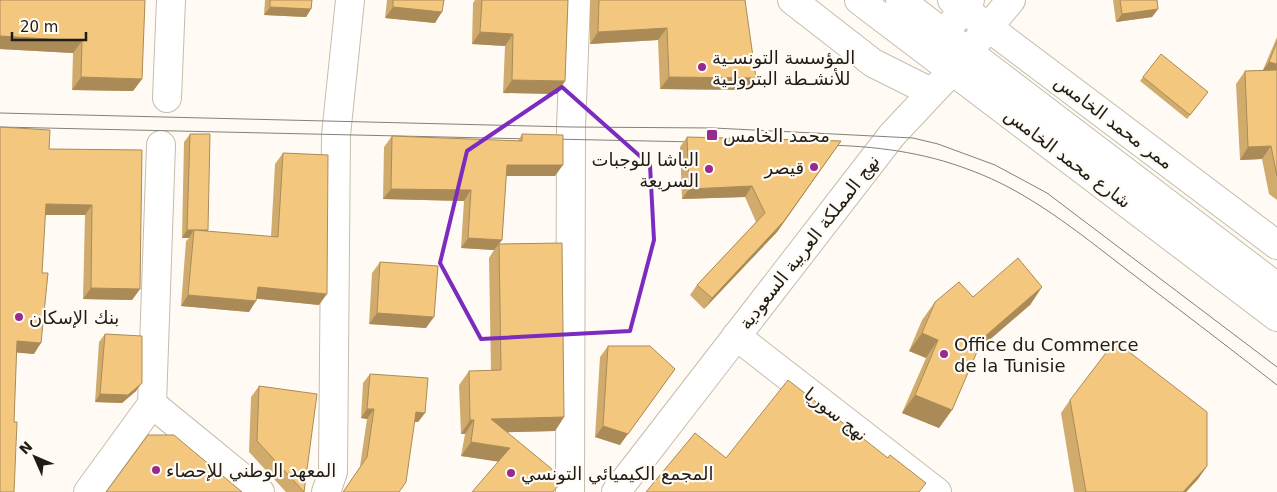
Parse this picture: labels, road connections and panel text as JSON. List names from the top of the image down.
{
  "streets": {
    "street": [
      "ممر محمد الخامس",
      "شارع محمد الخامس",
      "نهج المملكة العربية السعودية",
      "نهج سوريا"
    ]
  },
  "crossings": [
    ["ممر محمد الخامس", "نهج المملكة العربية السعودية"],
    ["شارع محمد الخامس", "نهج المملكة العربية السعودية"],
    ["نهج المملكة العربية السعودية", "نهج سوريا"]
  ],
  "places": {
    "other": [
      "المؤسسة التونسـية للأنشـطة البترولـية",
      "قيصر",
      "الباشا للوجبات السريعة",
      "بنك الإسكان",
      "Office du Commerce de la Tunisie",
      "المعهد الوطني للإحصاء",
      "المجمع الكيميائي التونسي"
    ],
    "transit": ["محمد الخامس"]
  },
  "scale_bar": "20 m",
  "north": "top left"
}
